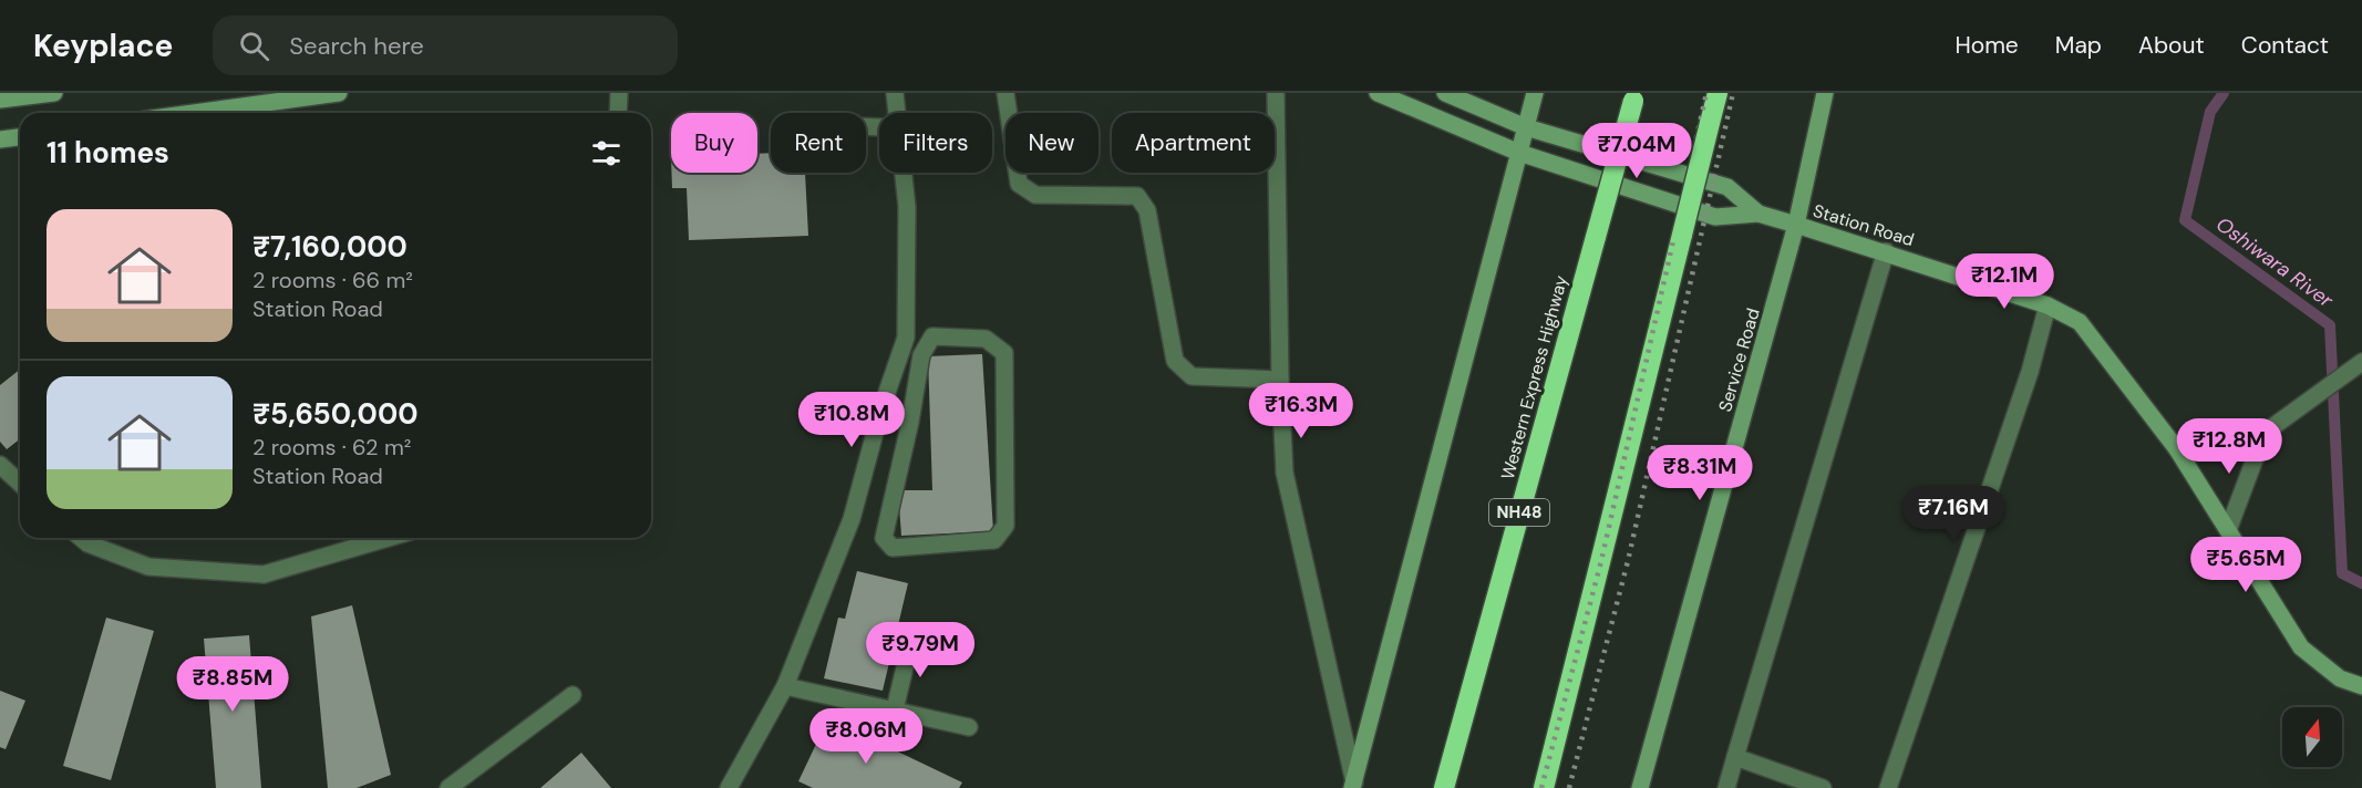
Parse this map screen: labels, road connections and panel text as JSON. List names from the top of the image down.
{
  "streets": {
    "highway": ["Western Express Highway", "NH48"],
    "street": ["Station Road", "Service Road"]
  },
  "crossings": [
    ["Station Road", "Service Road"]
  ],
  "water": ["Oshiwara River"],
  "north": "top",
  "page": {
    "header": "Keyplace",
    "search": "Search here",
    "nav": [
      "Home",
      "Map",
      "About",
      "Contact"
    ],
    "chip": [
      "Buy",
      "Rent",
      "Filters",
      "New",
      "Apartment"
    ],
    "heading": "11 homes",
    "price": [
      "₹7.04M",
      "₹12.1M",
      "₹16.3M",
      "₹10.8M",
      "₹12.8M",
      "₹8.31M",
      "₹7.16M",
      "₹5.65M",
      "₹9.79M",
      "₹8.85M",
      "₹8.06M"
    ],
    "list": [
      {
        "name": "₹7,160,000",
        "note": "2 rooms · 66 m² · Station Road"
      },
      {
        "name": "₹5,650,000",
        "note": "2 rooms · 62 m² · Station Road"
      }
    ]
  }
}
